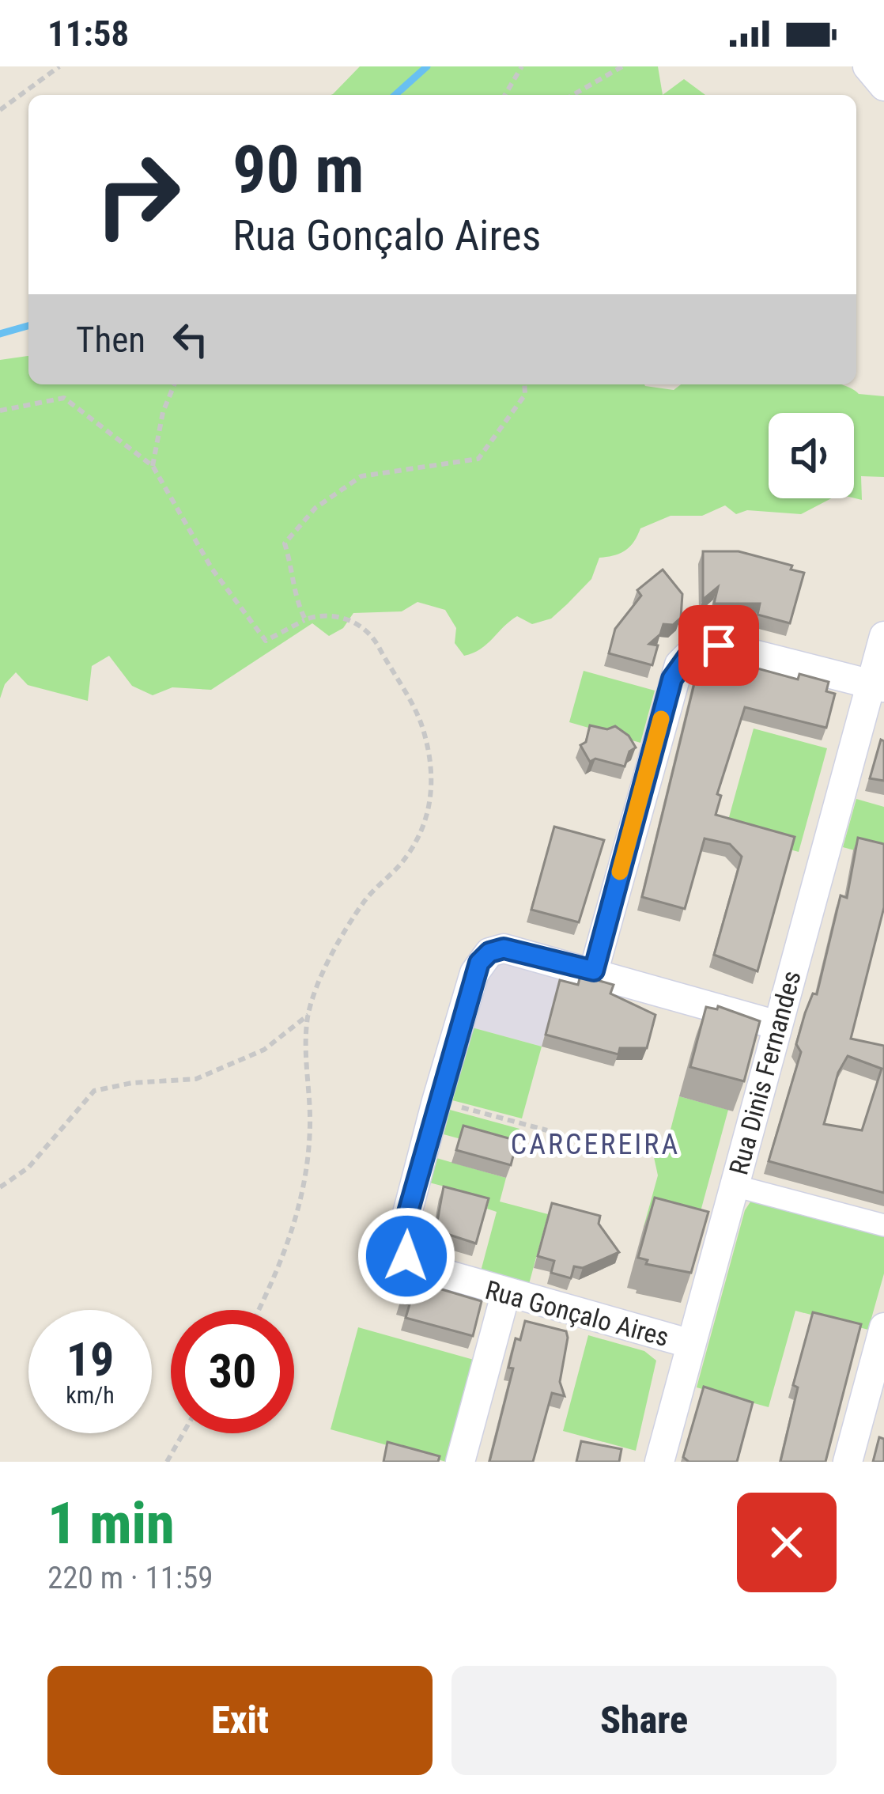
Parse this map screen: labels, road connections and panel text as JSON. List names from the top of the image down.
{
  "streets": {
    "street": ["Rua Dinis Fernandes", "Rua Gonçalo Aires"]
  },
  "crossings": [
    ["Rua Dinis Fernandes", "Rua Gonçalo Aires"]
  ],
  "districts": ["CARCEREIRA"],
  "page": {
    "status": "11:58",
    "turn": ["90 m", "Rua Gonçalo Aires"],
    "then": "Then",
    "speed": "19 km/h",
    "limit": "30",
    "heading": ["1 min", "220 m · 11:59"],
    "buttons": ["Exit", "Share"]
  }
}
